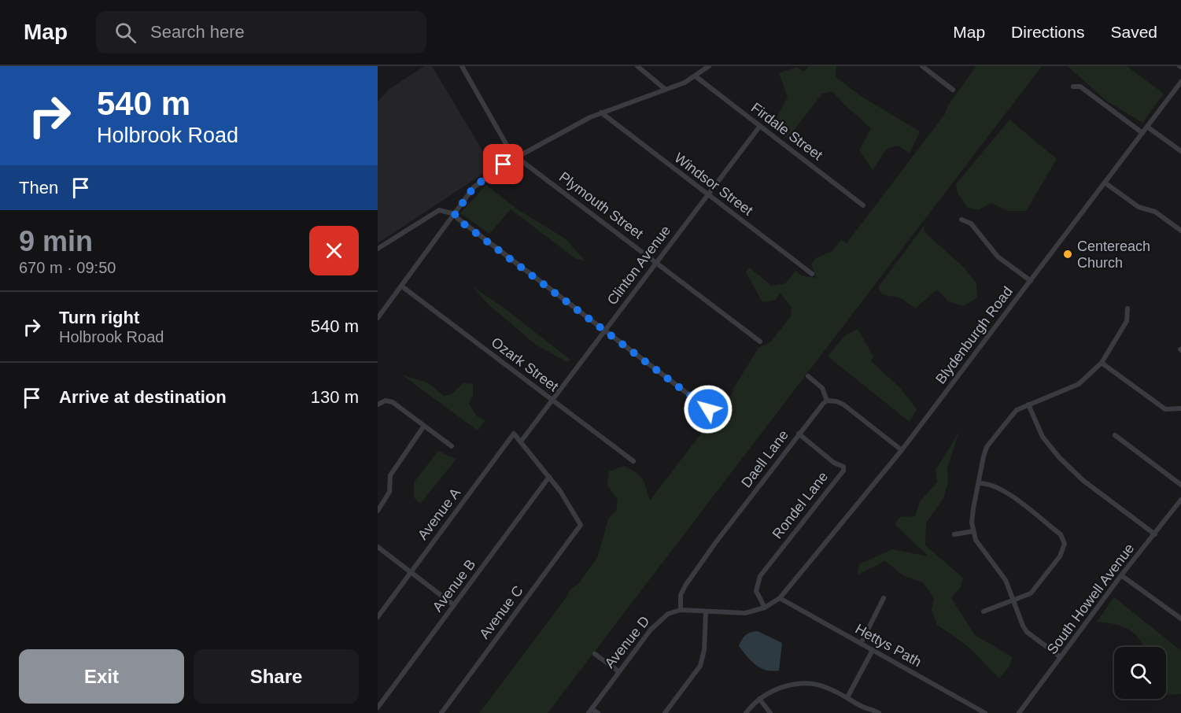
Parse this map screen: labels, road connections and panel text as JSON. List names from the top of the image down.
{
  "streets": {
    "street": [
      "Firdale Street",
      "Windsor Street",
      "Plymouth Street",
      "Clinton Avenue",
      "Blydenburgh Road",
      "Ozark Street",
      "Daell Lane",
      "Rondel Lane",
      "Avenue A",
      "Avenue B",
      "South Howell Avenue",
      "Avenue C",
      "Avenue D",
      "Hettys Path"
    ]
  },
  "crossings": [
    ["Firdale Street", "Clinton Avenue"],
    ["Windsor Street", "Clinton Avenue"],
    ["Plymouth Street", "Clinton Avenue"],
    ["Clinton Avenue", "Ozark Street"],
    ["Clinton Avenue", "Avenue A"],
    ["Blydenburgh Road", "Avenue D"],
    ["Blydenburgh Road", "Hettys Path"],
    ["Daell Lane", "Rondel Lane"],
    ["Daell Lane", "Avenue D"],
    ["Rondel Lane", "Avenue D"],
    ["Avenue B", "Avenue C"],
    ["Avenue D", "Hettys Path"]
  ],
  "places": ["Centereach Church"],
  "page": {
    "header": "Map",
    "search": "Search here",
    "nav": ["Map", "Directions", "Saved"],
    "turn": ["540 m", "Holbrook Road"],
    "then": "Then",
    "heading": ["9 min", "670 m · 09:50"],
    "list": [
      {
        "name": "Turn right",
        "note": "Holbrook Road",
        "value": "540 m"
      },
      {
        "name": "Arrive at destination",
        "value": "130 m"
      }
    ],
    "buttons": ["Exit", "Share"]
  }
}
